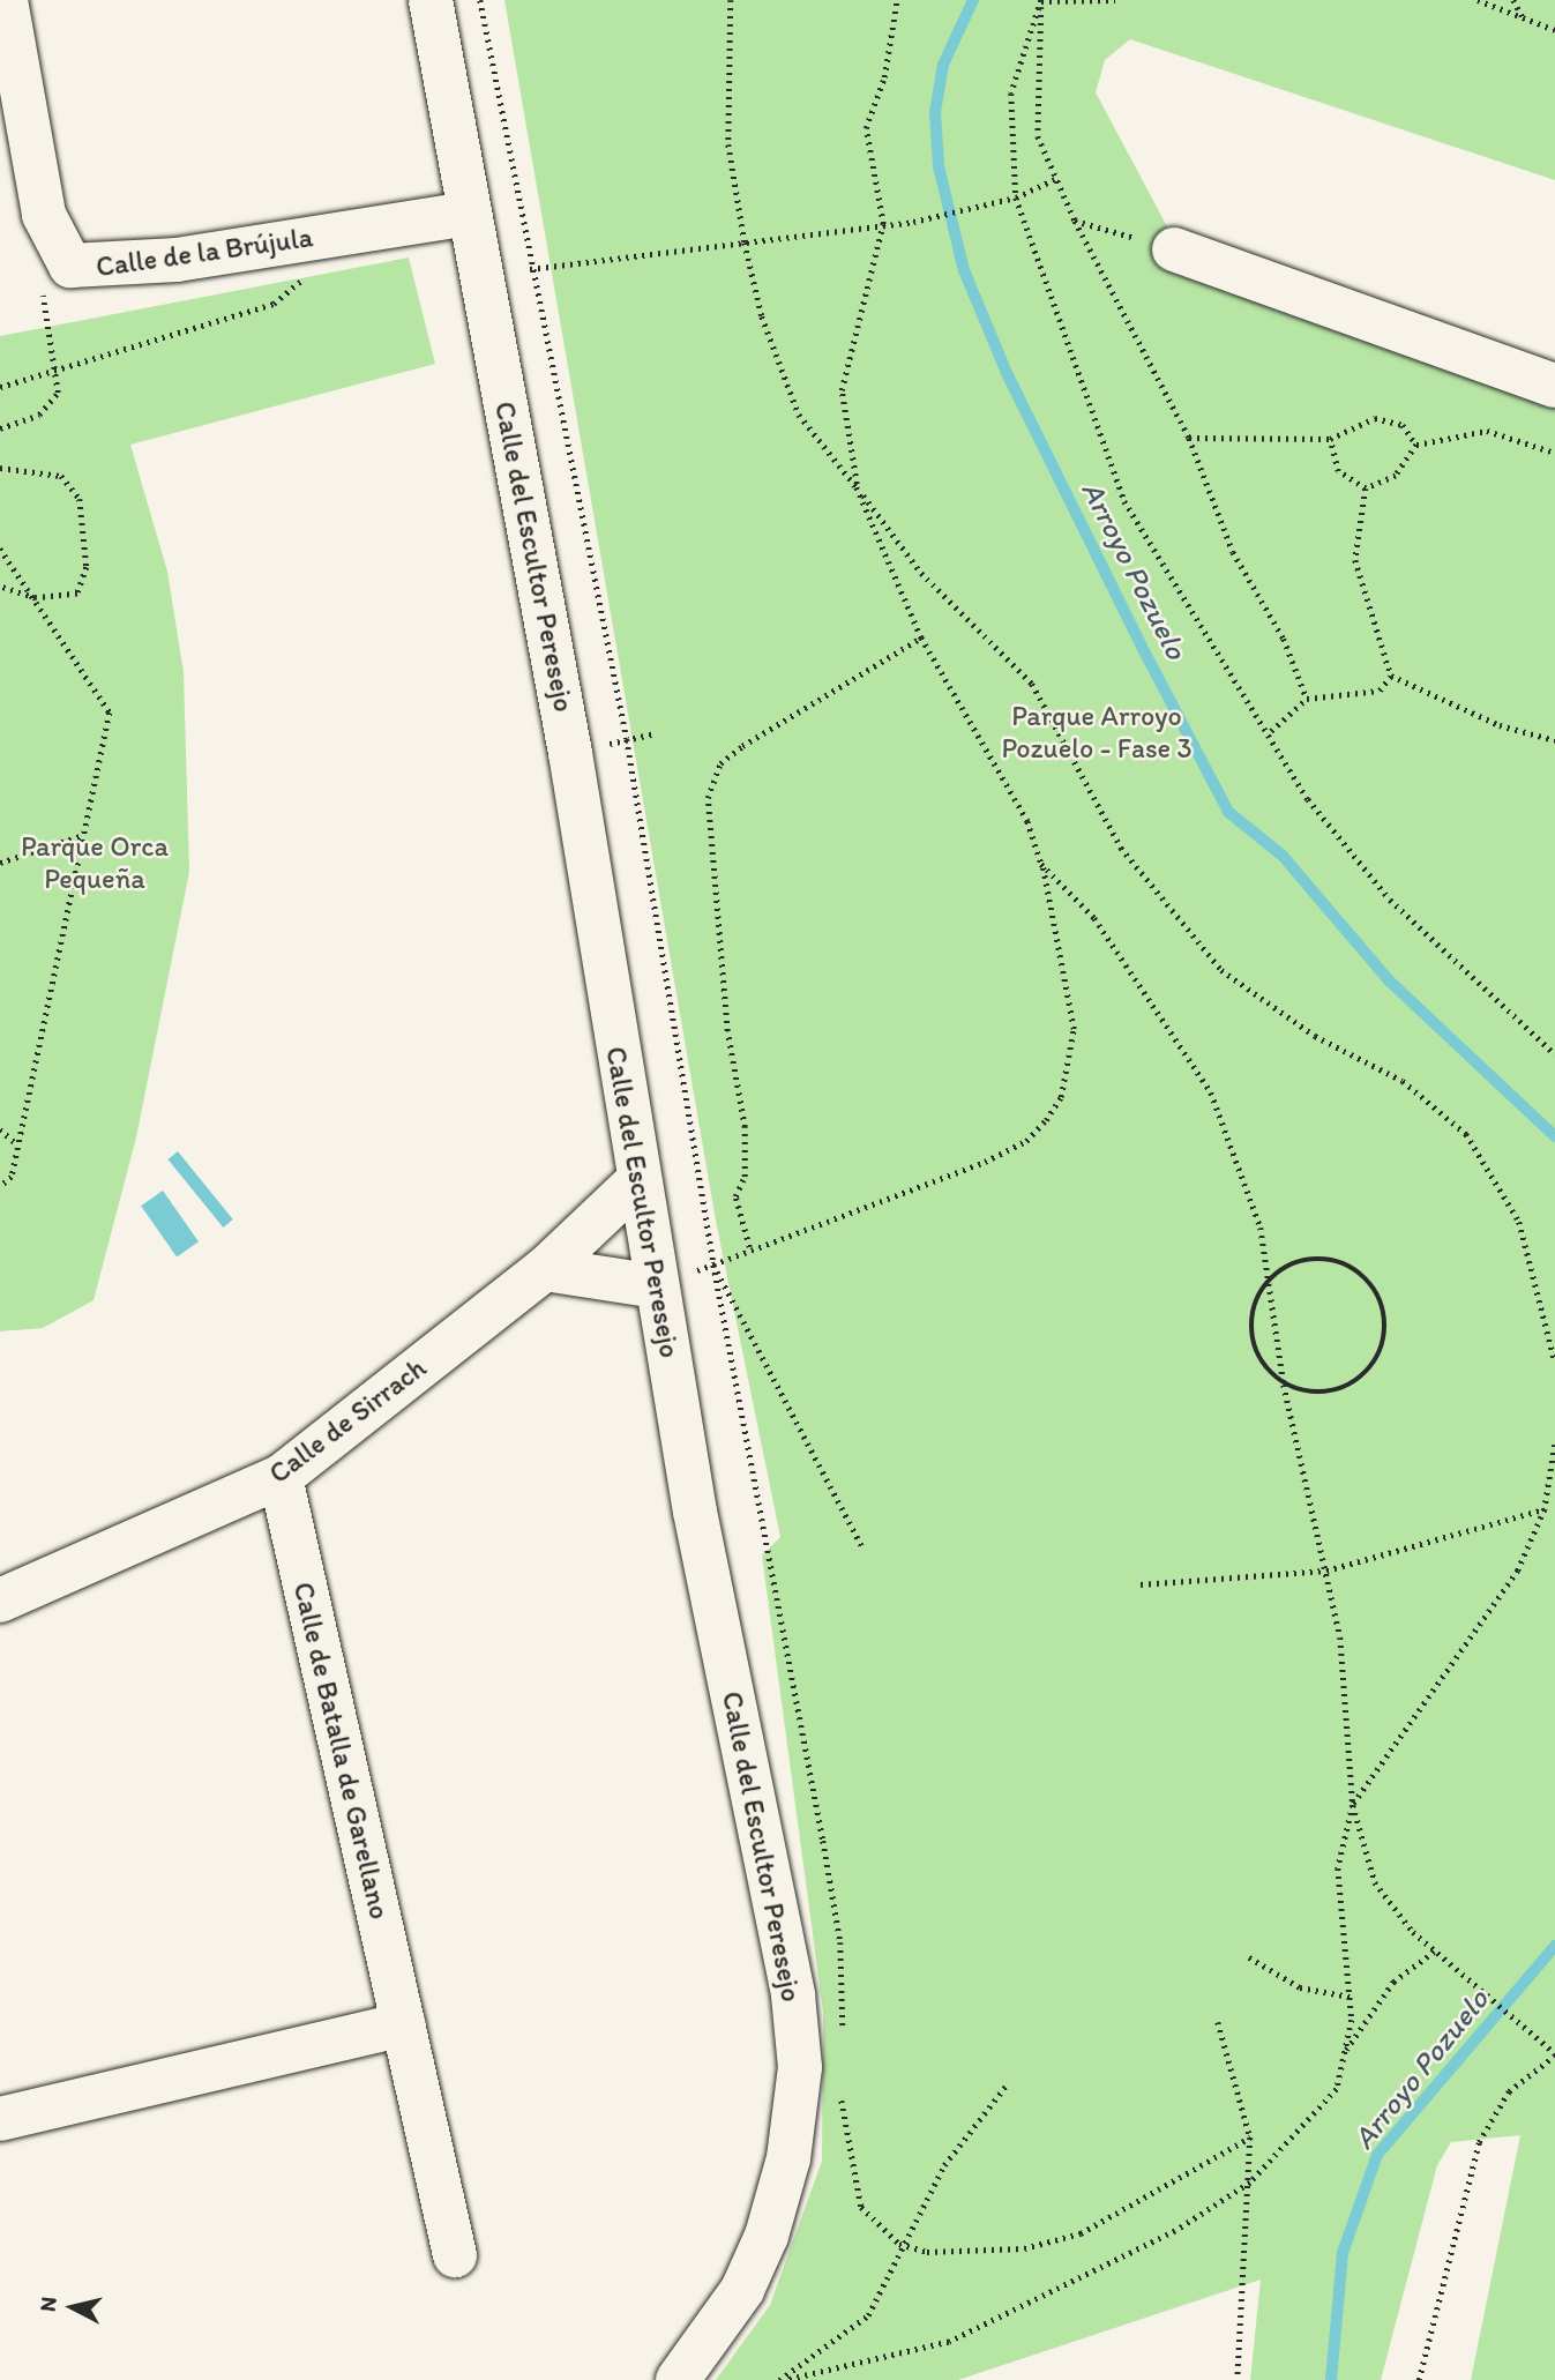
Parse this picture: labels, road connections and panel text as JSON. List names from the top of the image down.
{
  "streets": {
    "street": [
      "Calle de la Brújula",
      "Calle del Escultor Peresejo",
      "Calle de Sirrach",
      "Calle de Batalla de Garellano"
    ]
  },
  "crossings": [
    ["Calle de la Brújula", "Calle del Escultor Peresejo"],
    ["Calle del Escultor Peresejo", "Calle de Sirrach"],
    ["Calle de Sirrach", "Calle de Batalla de Garellano"]
  ],
  "water": ["Arroyo Pozuelo"],
  "parks": ["Parque Arroyo Pozuelo - Fase 3", "Parque Orca Pequeña"],
  "north": "left"
}
